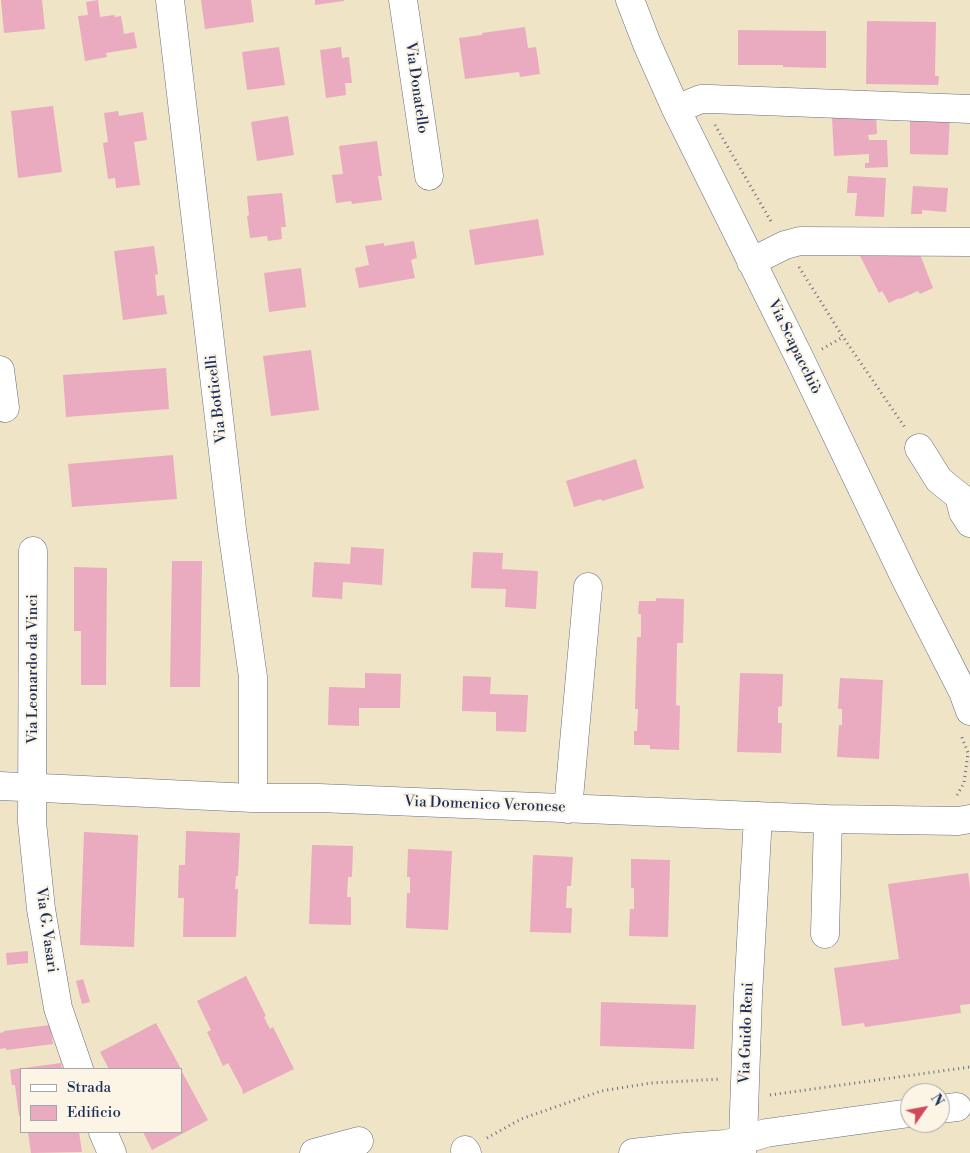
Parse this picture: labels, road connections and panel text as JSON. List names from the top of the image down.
{
  "streets": {
    "street": [
      "Via Donatello",
      "Via Scapacchiò",
      "Via Botticelli",
      "Via Leonardo da Vinci",
      "Via Domenico Veronese",
      "Via G. Vasari",
      "Via Guido Reni"
    ]
  },
  "crossings": [
    ["Via Botticelli", "Via Domenico Veronese"],
    ["Via Leonardo da Vinci", "Via Domenico Veronese"],
    ["Via Leonardo da Vinci", "Via G. Vasari"],
    ["Via Domenico Veronese", "Via G. Vasari"],
    ["Via Domenico Veronese", "Via Guido Reni"]
  ],
  "legend": ["Strada", "Edificio"],
  "north": "top right"
}
